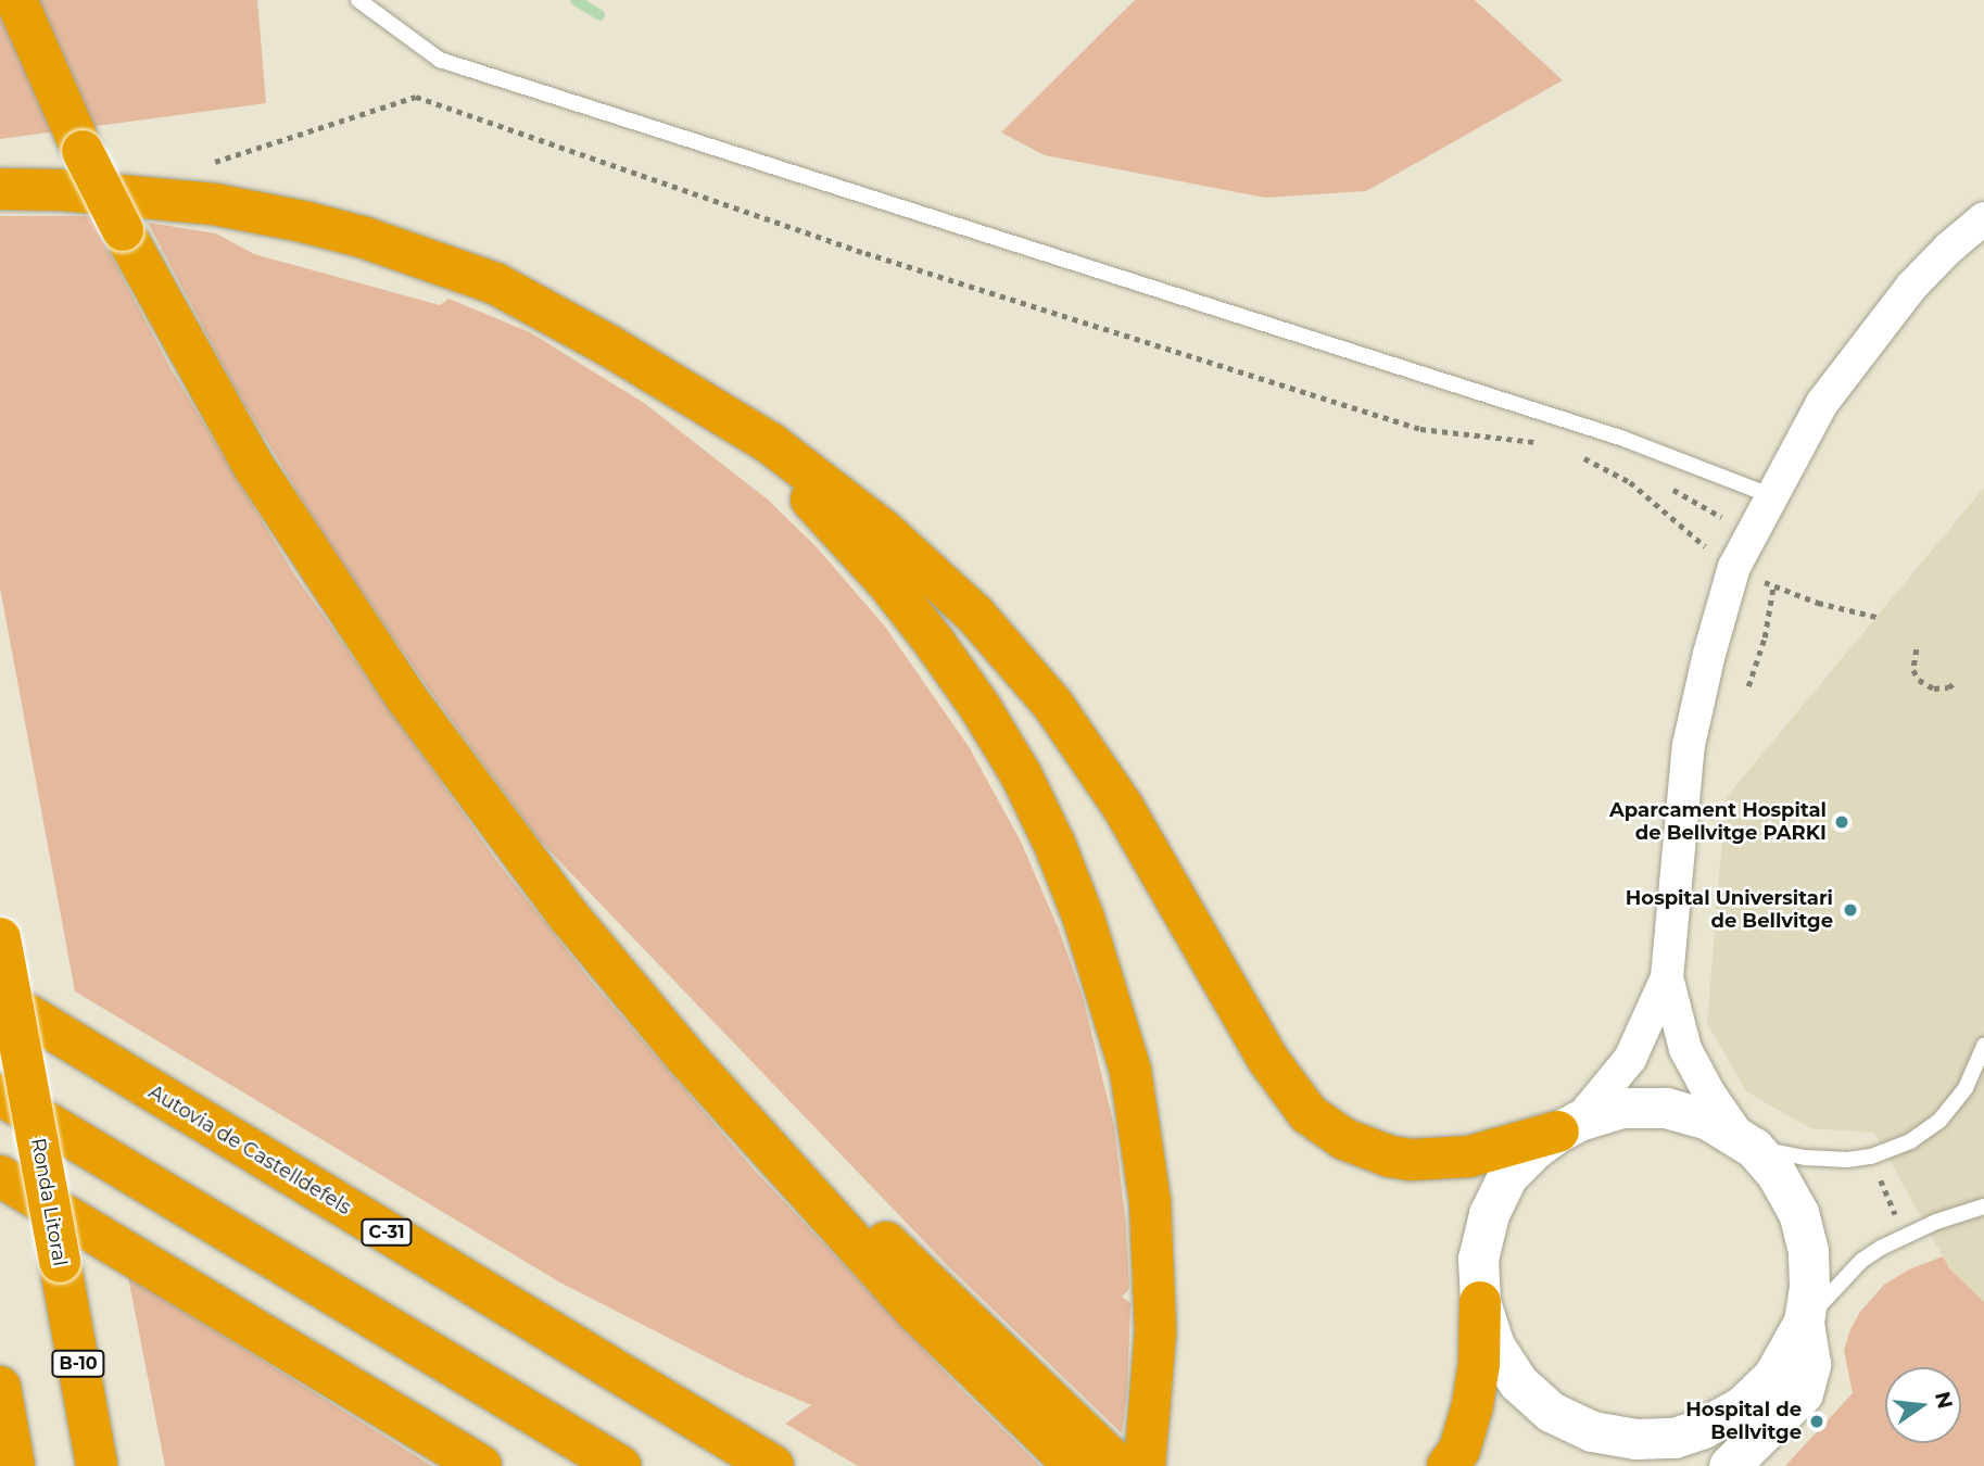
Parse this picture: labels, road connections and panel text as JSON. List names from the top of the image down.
{
  "streets": {
    "highway": [
      "Autovia de Castelldefels",
      "Ronda Litoral",
      "C-31",
      "B-10"
    ]
  },
  "places": ["Aparcament Hospital de Bellvitge PARKI", "Hospital Universitari de Bellvitge", "Hospital de Bellvitge"],
  "north": "right"
}
